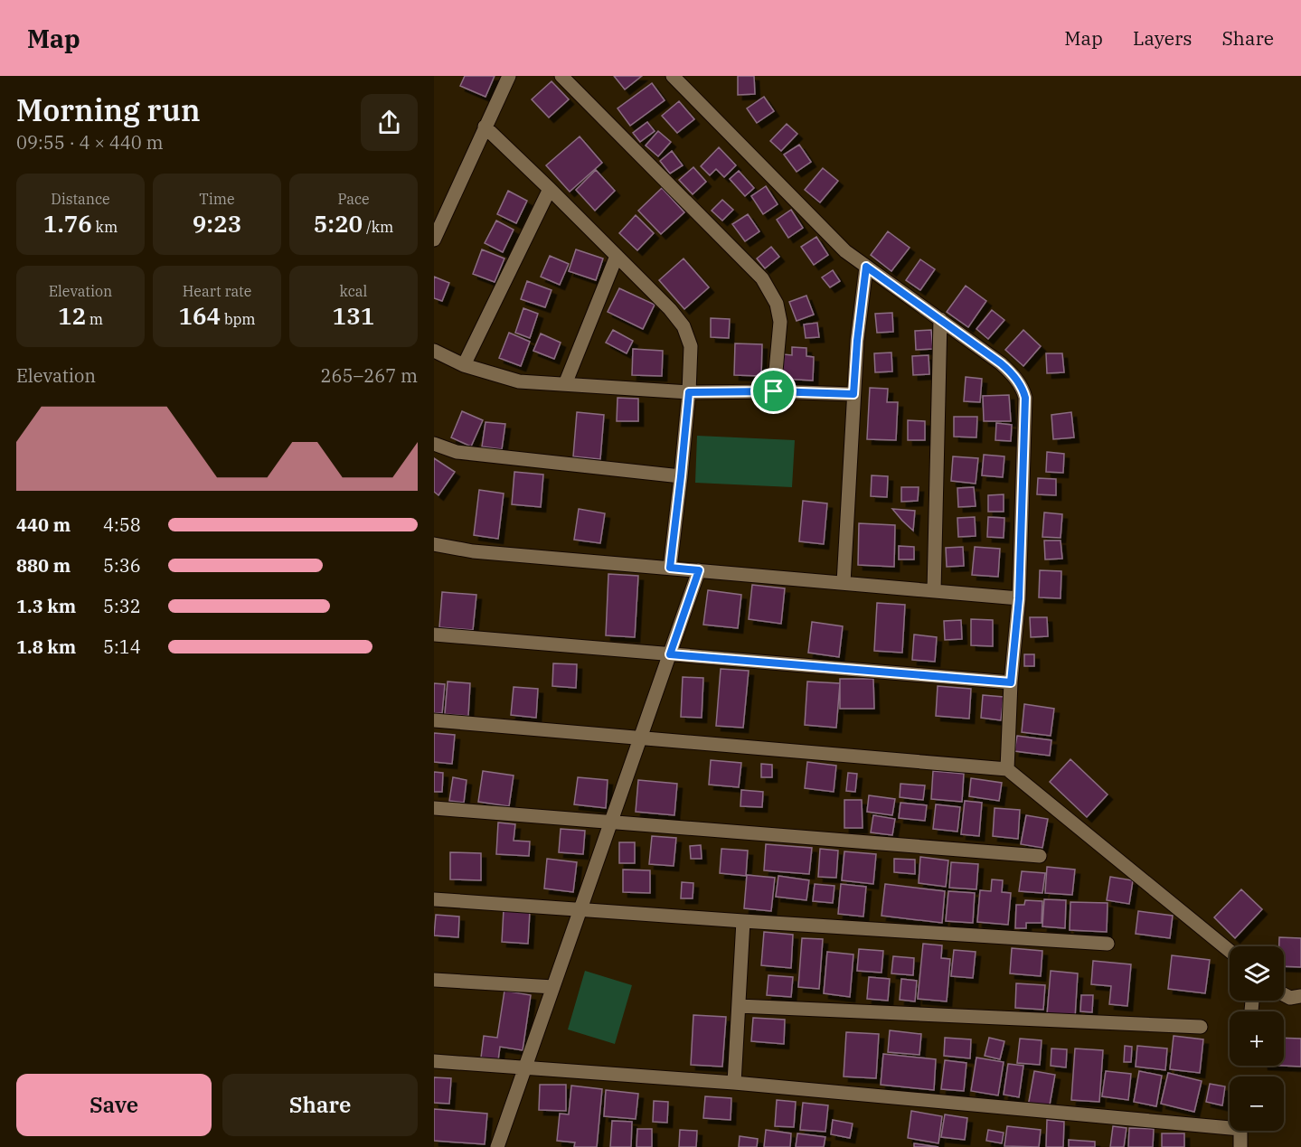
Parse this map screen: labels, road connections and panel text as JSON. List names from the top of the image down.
{
  "page": {
    "header": "Map",
    "nav": ["Map", "Layers", "Share"],
    "heading": ["Morning run", "09:55 · 4 × 440 m"],
    "stats": [
      ["Distance", "1.76 km"],
      ["Time", "9:23"],
      ["Pace", "5:20 /km"],
      ["Elevation", "12 m"],
      ["Heart rate", "164 bpm"],
      ["kcal", "131"]
    ],
    "chart": ["Elevation", "265–267 m"],
    "list": [
      {
        "name": "440 m",
        "note": "4:58"
      },
      {
        "name": "880 m",
        "note": "5:36"
      },
      {
        "name": "1.3 km",
        "note": "5:32"
      },
      {
        "name": "1.8 km",
        "note": "5:14"
      }
    ],
    "map_buttons": ["+", "−"],
    "buttons": ["Save", "Share"]
  }
}
